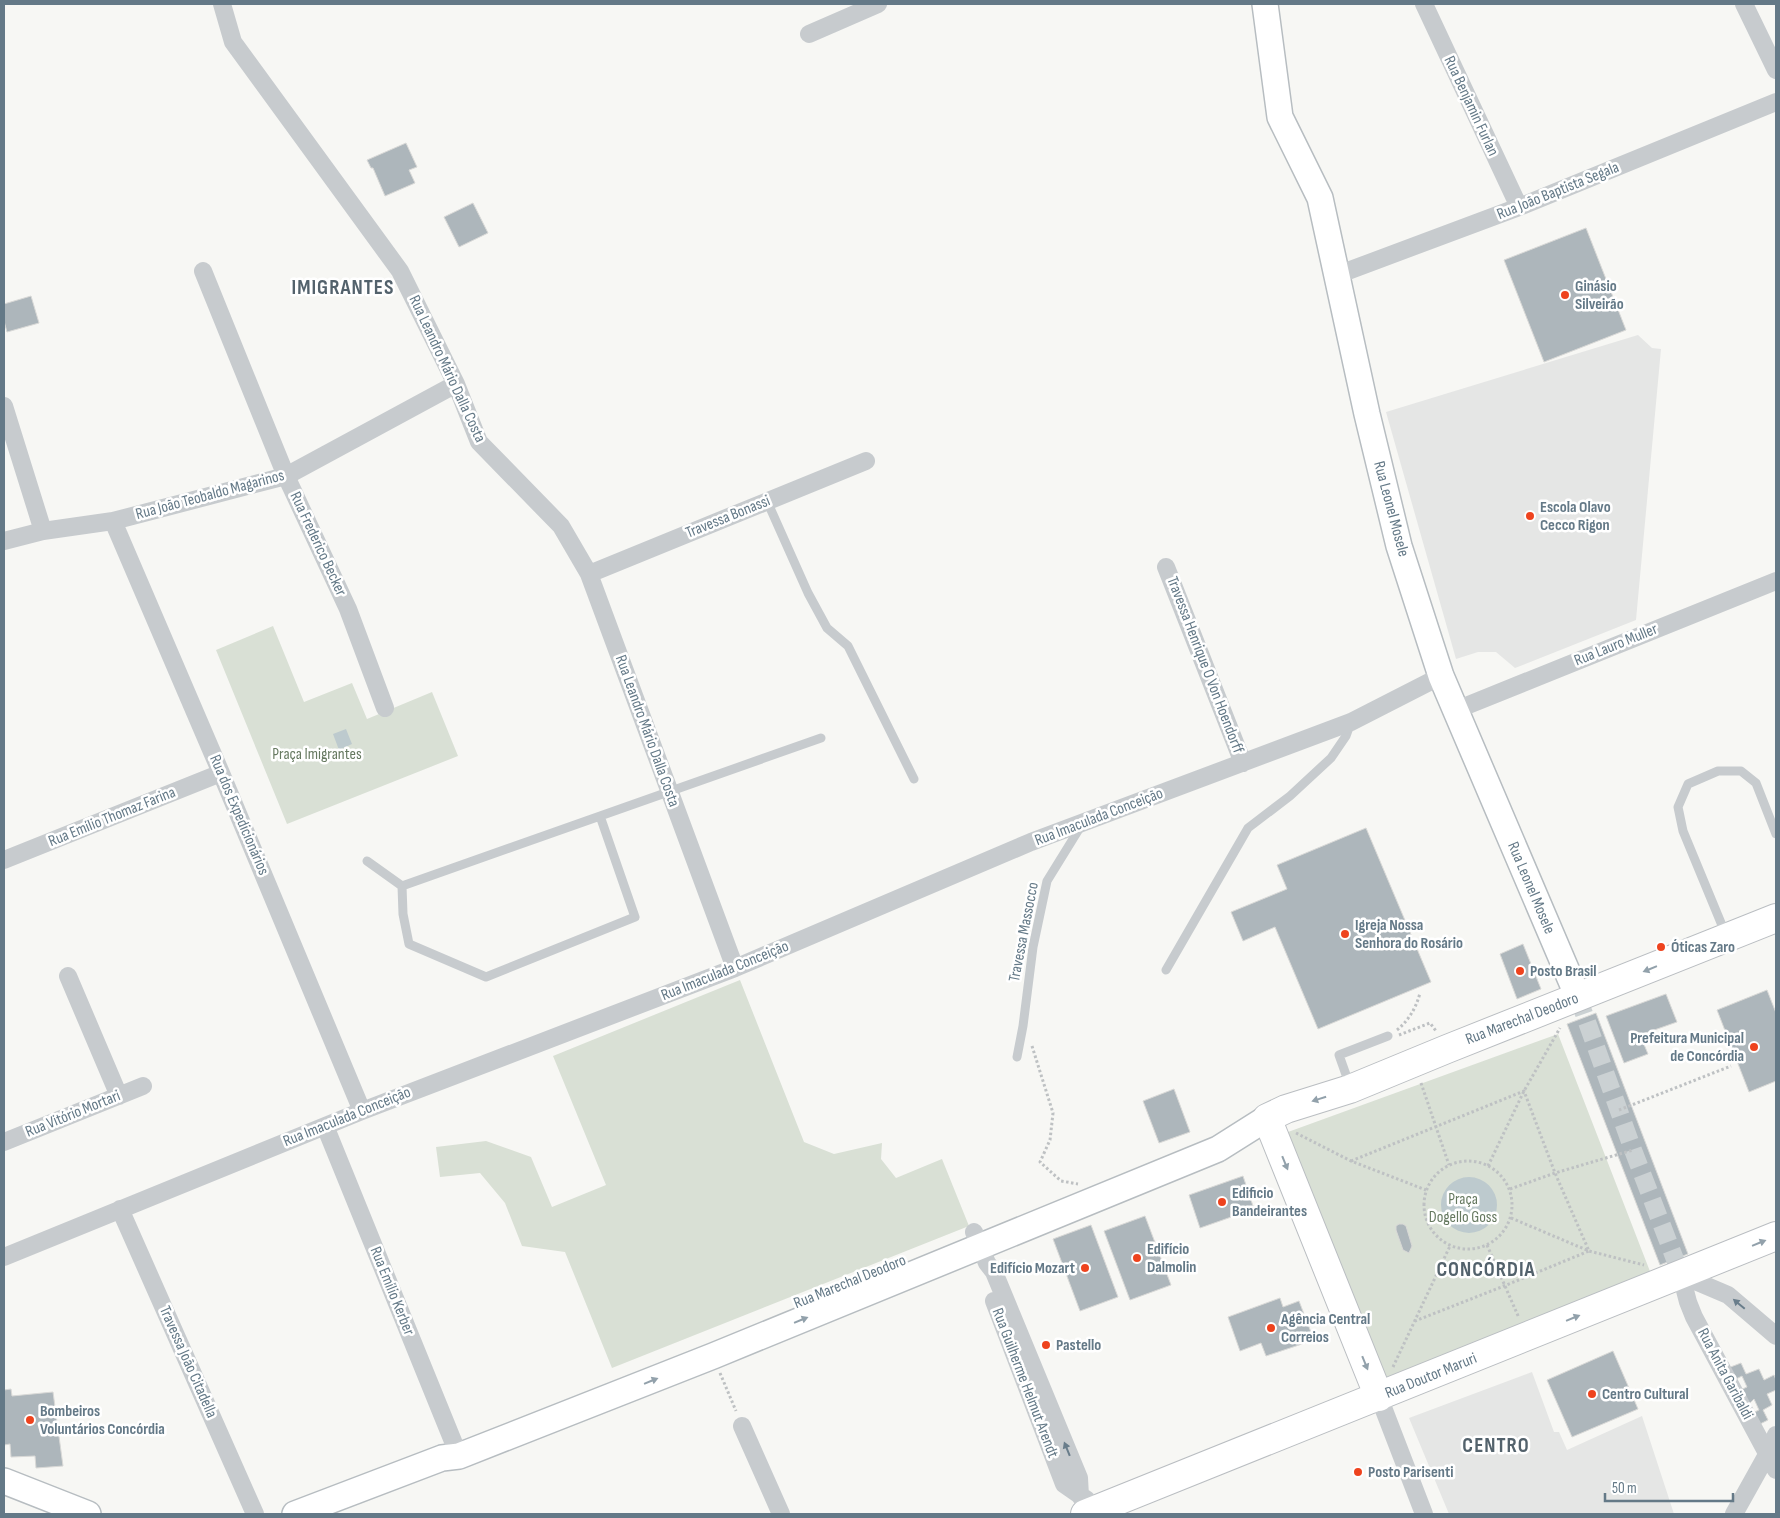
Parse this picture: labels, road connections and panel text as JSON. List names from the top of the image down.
{
  "streets": {
    "main road": ["Rua Marechal Deodoro", "Rua Doutor Maruri"],
    "street": [
      "Rua Benjamin Furlan",
      "Rua João Baptista Segala",
      "Rua Leandro Mário Dalla Costa",
      "Rua João Teobaldo Magarinos",
      "Rua Leonel Mosele",
      "Travessa Bonassi",
      "Rua Frederico Becker",
      "Rua Lauro Muller",
      "Travessa Henrique O Von Hoendorff",
      "Rua dos Expedicionários",
      "Rua Emílio Thomaz Farina",
      "Rua Imaculada Conceição",
      "Rua Vitório Mortari",
      "Rua Emílio Kerber",
      "Travessa João Citadella",
      "Rua Anita Garibaldi",
      "Rua Guilherme Helmut Arendt"
    ],
    "lane": ["Travessa Massocco"]
  },
  "crossings": [
    ["Rua Benjamin Furlan", "Rua João Baptista Segala"],
    ["Rua João Baptista Segala", "Rua Leonel Mosele"],
    ["Rua Leandro Mário Dalla Costa", "Rua João Teobaldo Magarinos"],
    ["Rua Leandro Mário Dalla Costa", "Travessa Bonassi"],
    ["Rua Leandro Mário Dalla Costa", "Rua Imaculada Conceição"],
    ["Rua João Teobaldo Magarinos", "Rua Frederico Becker"],
    ["Rua João Teobaldo Magarinos", "Rua dos Expedicionários"],
    ["Rua Leonel Mosele", "Rua Lauro Muller"],
    ["Rua Leonel Mosele", "Rua Imaculada Conceição"],
    ["Rua Leonel Mosele", "Rua Marechal Deodoro"],
    ["Travessa Henrique O Von Hoendorff", "Rua Imaculada Conceição"],
    ["Rua dos Expedicionários", "Rua Emílio Thomaz Farina"],
    ["Rua dos Expedicionários", "Rua Imaculada Conceição"],
    ["Rua Imaculada Conceição", "Travessa Massocco"],
    ["Rua Imaculada Conceição", "Rua Emílio Kerber"],
    ["Rua Imaculada Conceição", "Travessa João Citadella"],
    ["Rua Marechal Deodoro", "Rua Emílio Kerber"],
    ["Rua Marechal Deodoro", "Rua Guilherme Helmut Arendt"],
    ["Rua Anita Garibaldi", "Rua Doutor Maruri"],
    ["Rua Doutor Maruri", "Rua Guilherme Helmut Arendt"]
  ],
  "one_way": ["Rua Doutor Maruri"],
  "districts": ["IMIGRANTES", "CONCÓRDIA", "CENTRO"],
  "parks": ["Praça Imigrantes", "Praça Dogello Goss"],
  "places": [
    "Ginásio Silveirão",
    "Escola Olavo Cecco Rigon",
    "Igreja Nossa Senhora do Rosário",
    "Óticas Zaro",
    "Posto Brasil",
    "Prefeitura Municipal de Concórdia",
    "Edificio Bandeirantes",
    "Edifício Dalmolin",
    "Edifício Mozart",
    "Agência Central Correios",
    "Pastello",
    "Centro Cultural",
    "Bombeiros Voluntários Concórdia",
    "Posto Parisenti"
  ],
  "scale_bar": "50 m"
}
